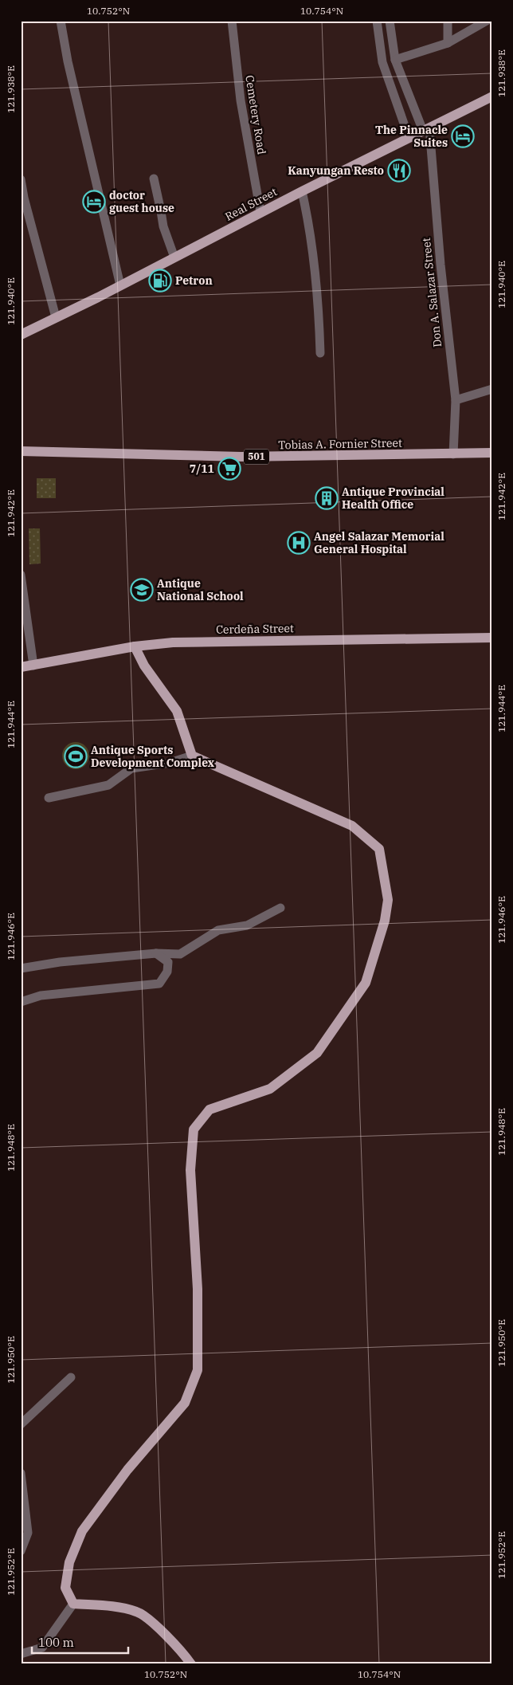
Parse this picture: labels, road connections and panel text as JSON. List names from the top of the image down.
{
  "streets": {
    "main road": [
      "Real Street",
      "Tobias A. Fornier Street",
      "501",
      "Cerdeña Street"
    ],
    "street": ["Cemetery Road", "Don A. Salazar Street"]
  },
  "crossings": [
    ["Cemetery Road", "Real Street"],
    ["Real Street", "Don A. Salazar Street"],
    ["Don A. Salazar Street", "Tobias A. Fornier Street"]
  ],
  "places": {
    "hotel": ["The Pinnacle Suites", "doctor guest house"],
    "restaurant": ["Kanyungan Resto"],
    "fuel station": ["Petron"],
    "supermarket": ["7/11"],
    "building": ["Antique Provincial Health Office"],
    "hospital": ["Angel Salazar Memorial General Hospital"],
    "school or university": ["Antique National School"],
    "sports": ["Antique Sports Development Complex"]
  },
  "scale_bar": "100 m",
  "coordinates": [
    "10.752°N",
    "10.754°N",
    "121.938°E",
    "121.940°E",
    "121.942°E",
    "121.944°E",
    "121.946°E",
    "121.948°E",
    "121.950°E",
    "121.952°E"
  ]
}
